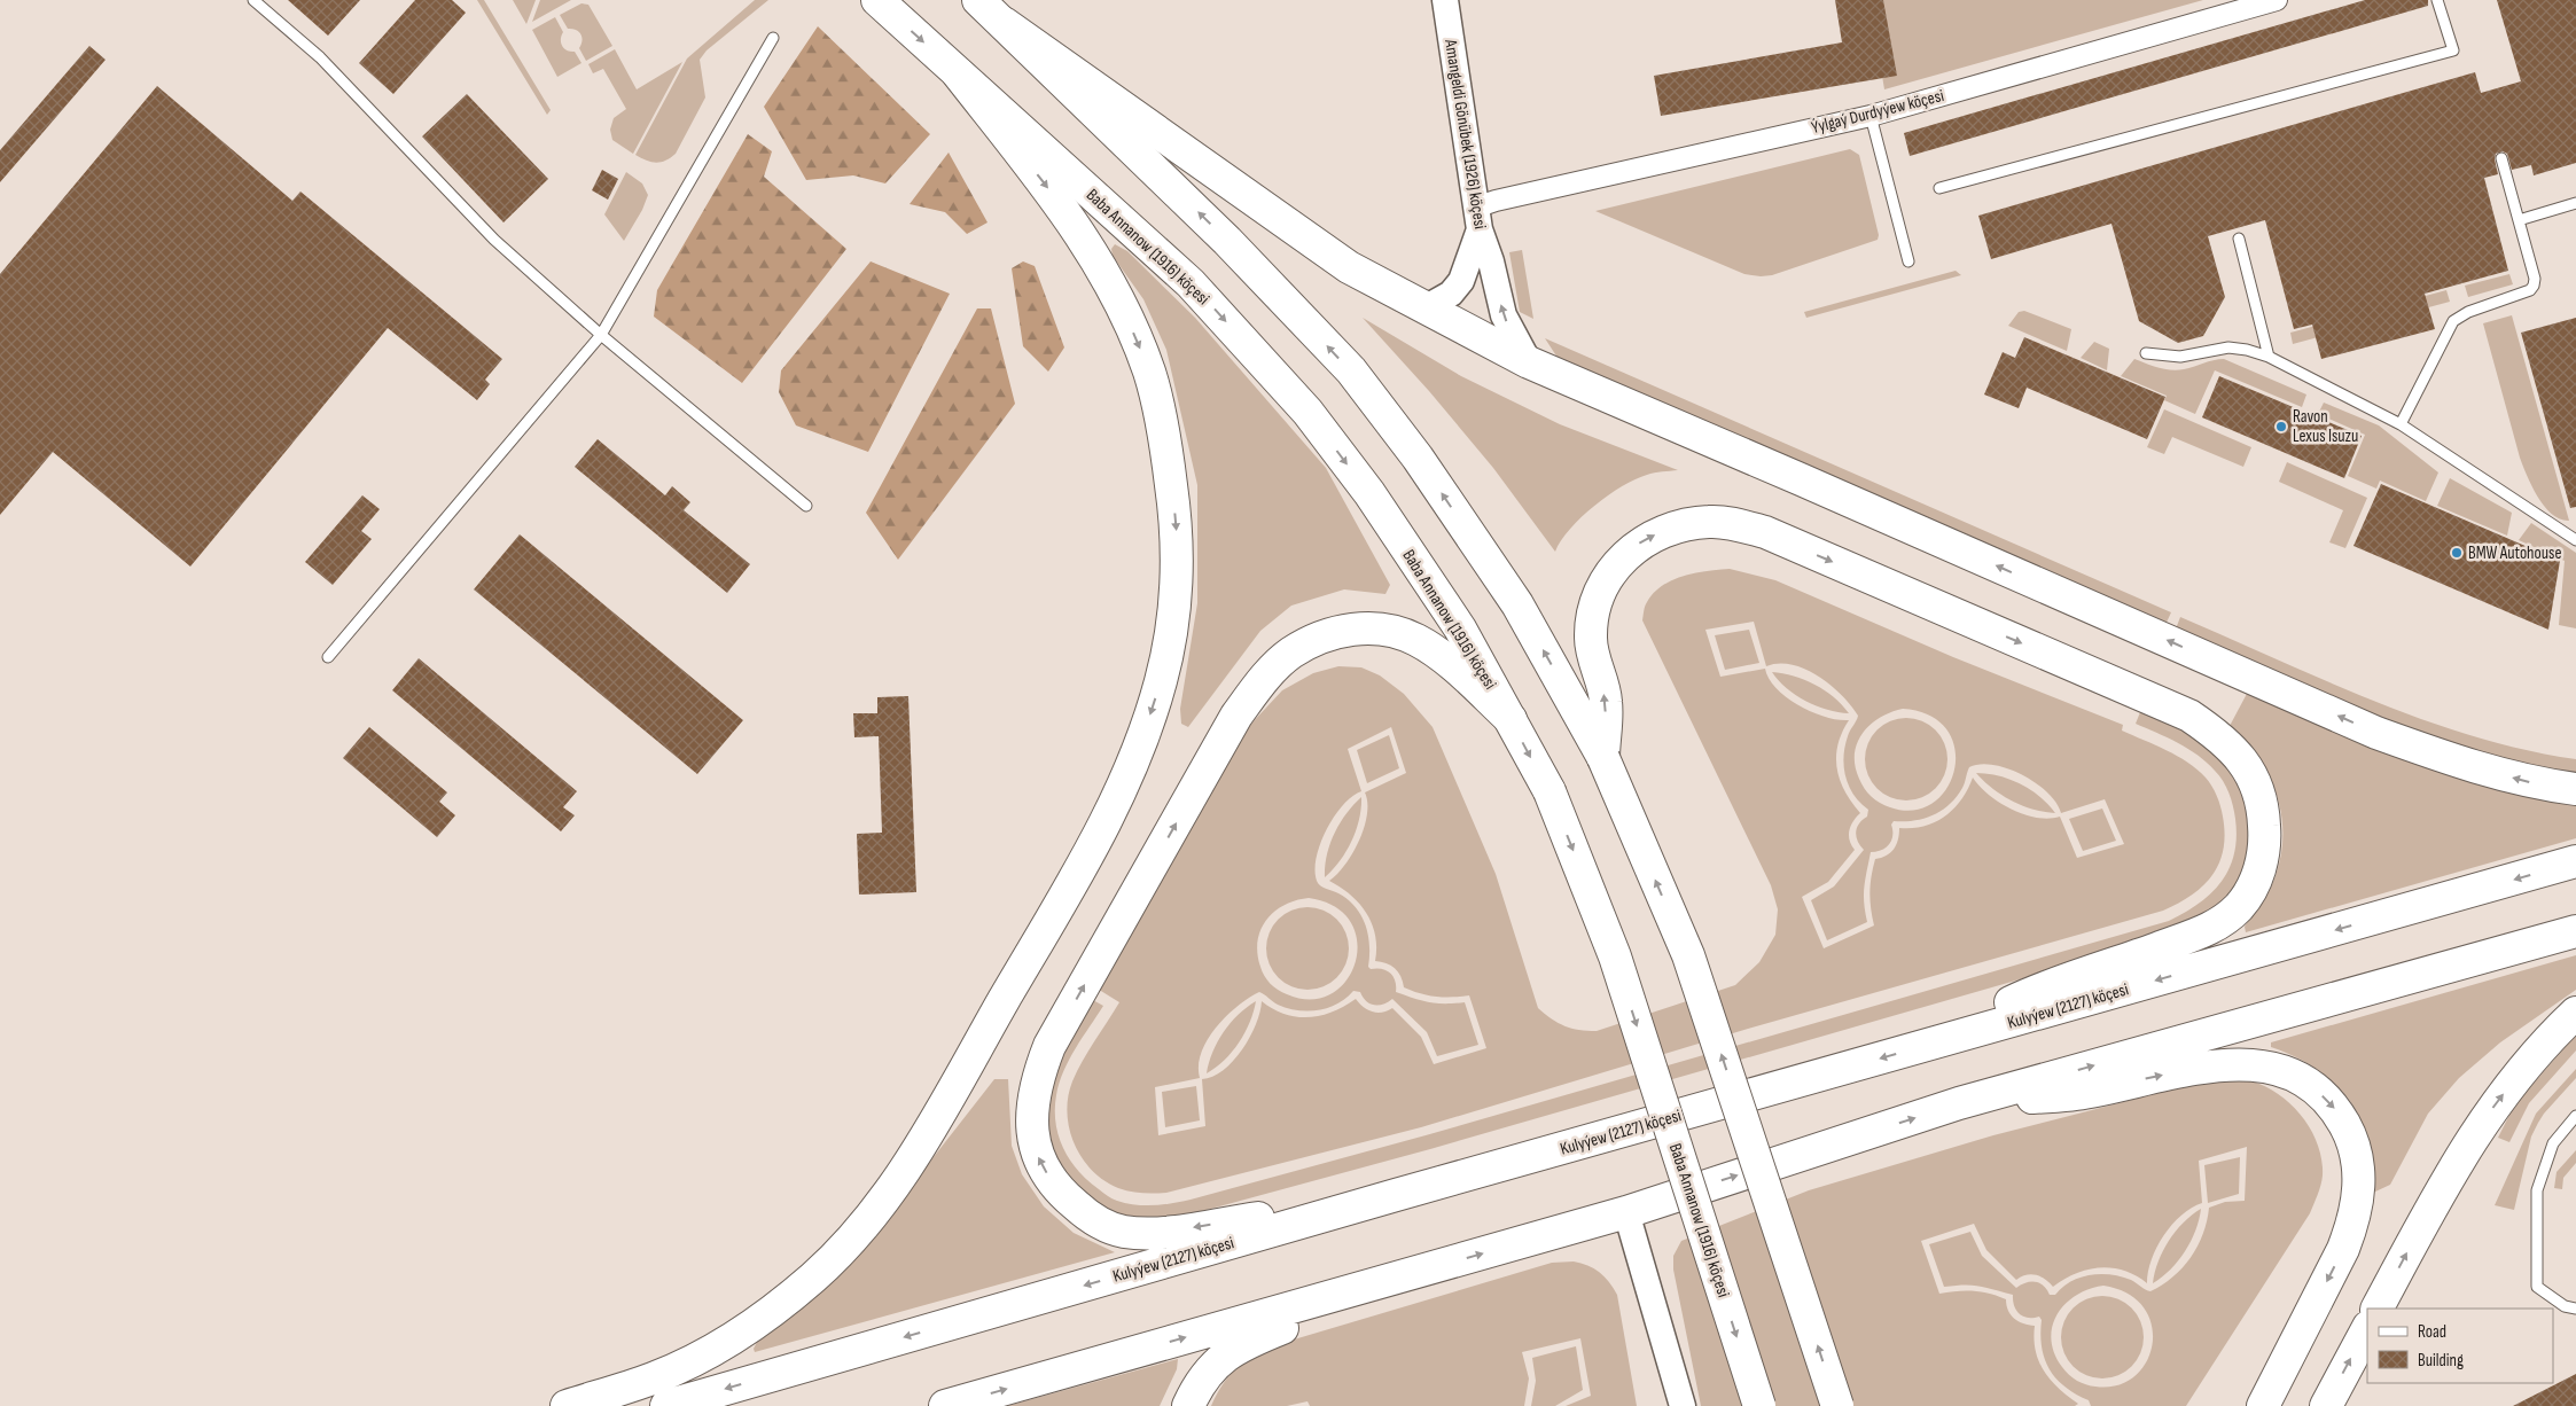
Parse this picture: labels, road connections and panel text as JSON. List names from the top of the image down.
{
  "streets": {
    "main road": ["Baba Annanow (1916) köçesi", "Kulyýew (2127) köçesi"],
    "street": ["Ýylgaý Durdyýew köçesi", "Amangeldi Gönübek (1926) köçesi"]
  },
  "crossings": [
    ["Ýylgaý Durdyýew köçesi", "Amangeldi Gönübek (1926) köçesi"]
  ],
  "one_way": ["Amangeldi Gönübek (1926) köçesi"],
  "places": ["Ravon Lexus Isuzu", "BMW Autohouse"],
  "legend": ["Road", "Building"]
}
